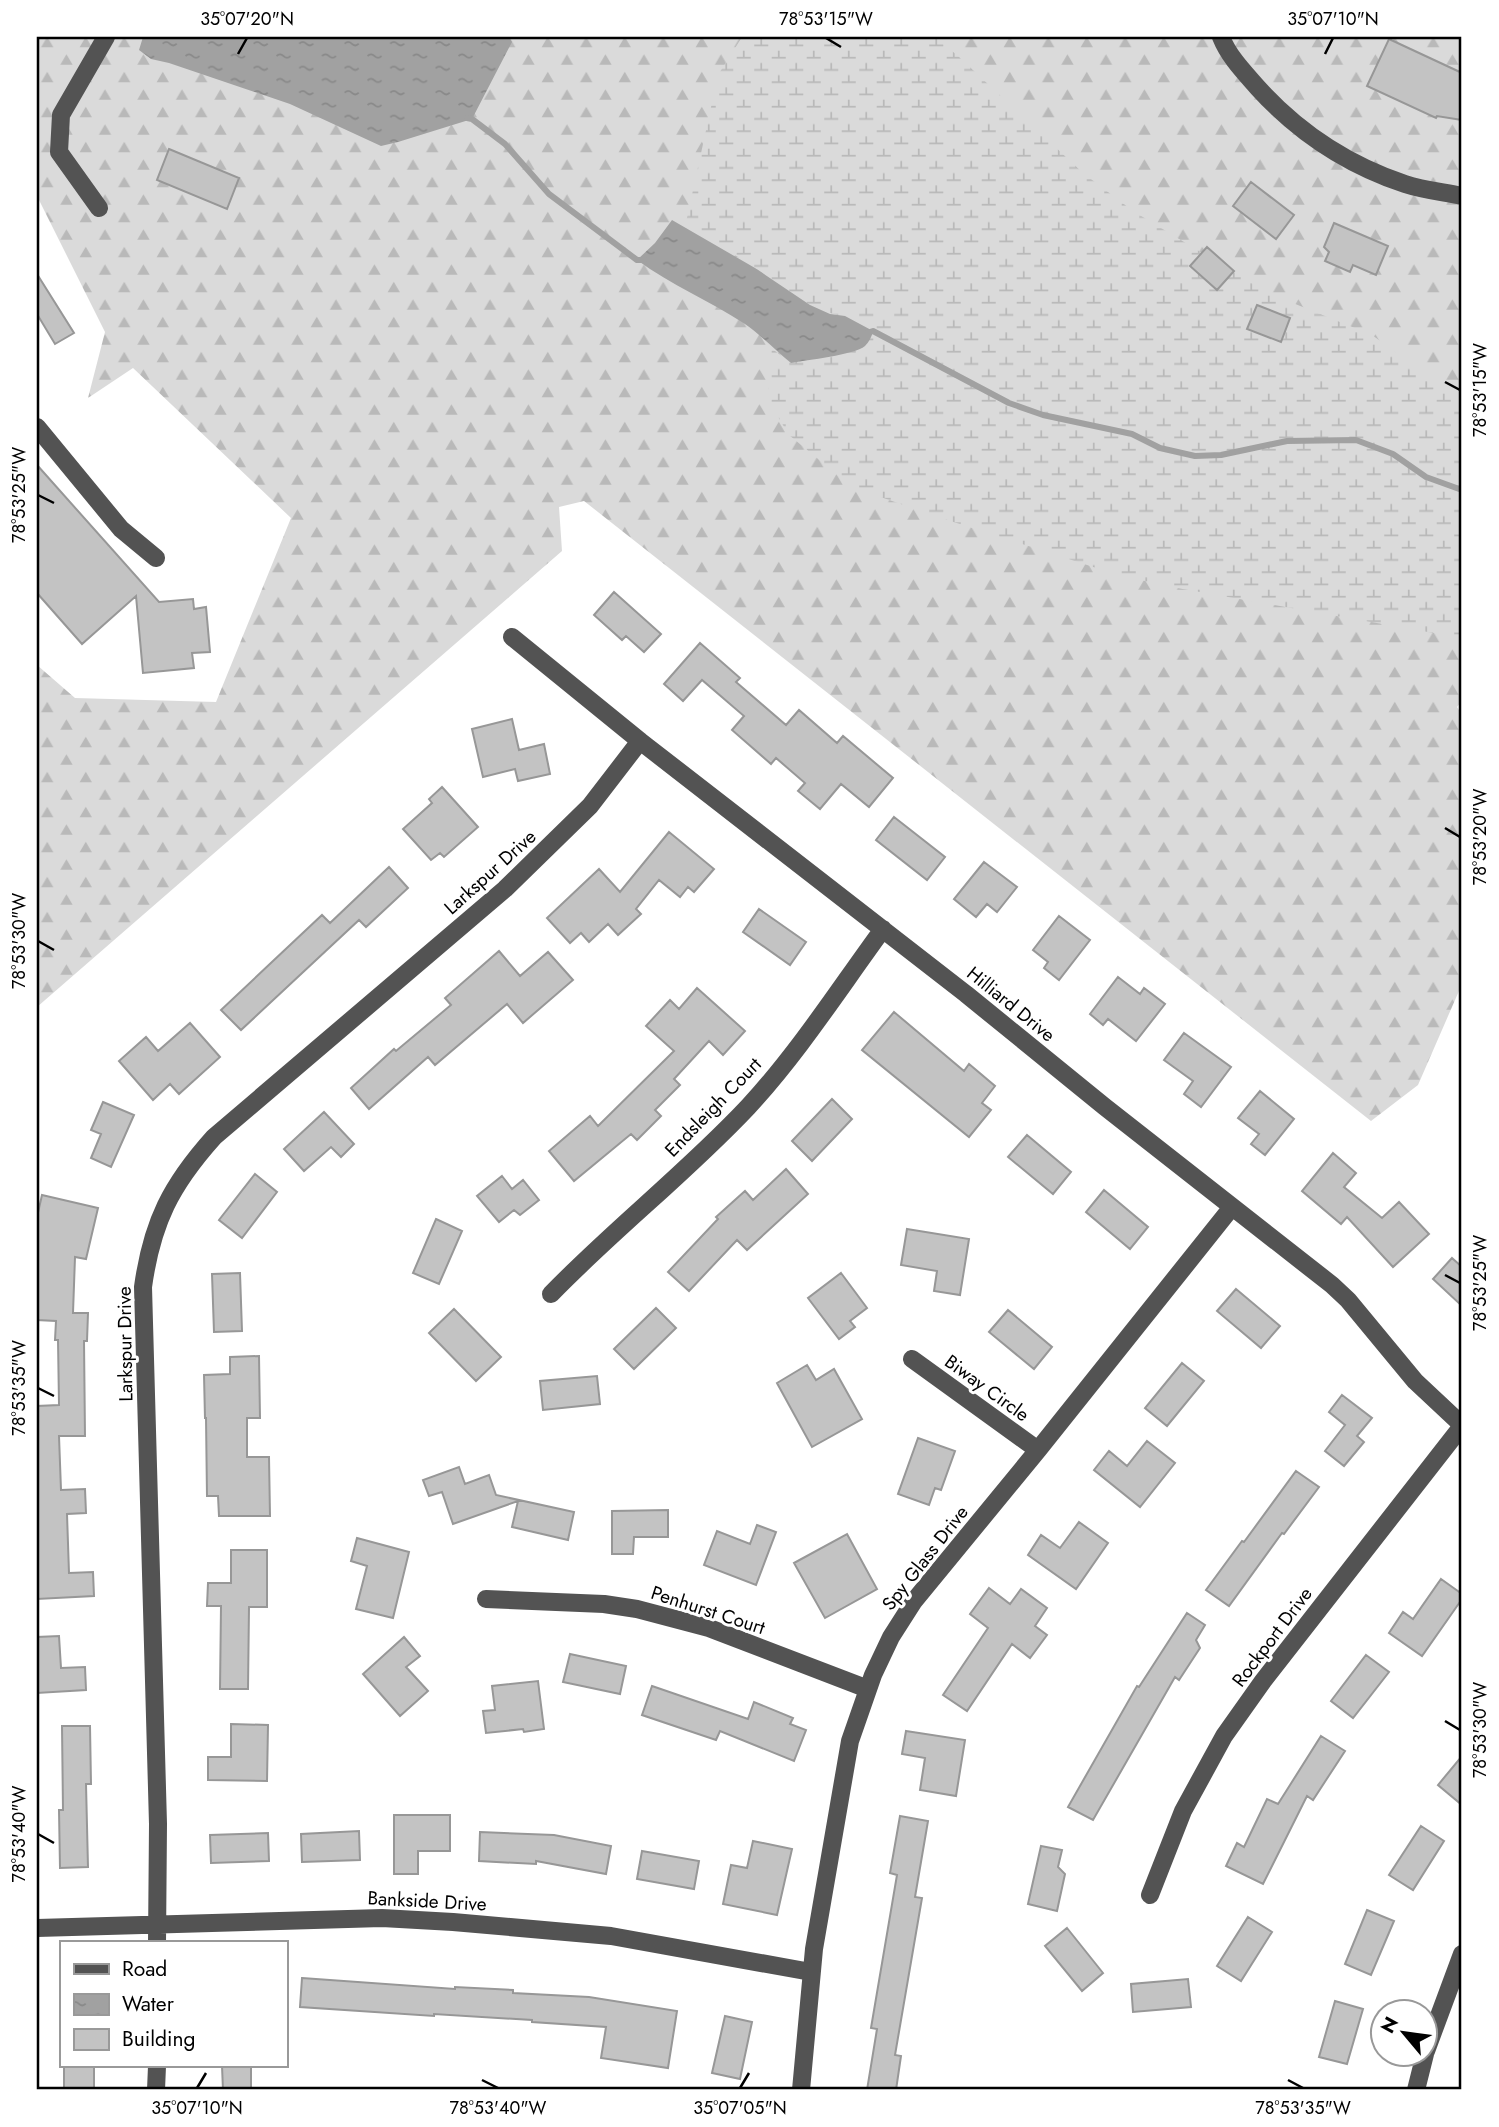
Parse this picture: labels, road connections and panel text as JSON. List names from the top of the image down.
{
  "streets": {
    "street": [
      "Larkspur Drive",
      "Hilliard Drive",
      "Endsleigh Court",
      "Biway Circle",
      "Spy Glass Drive",
      "Penhurst Court",
      "Rockport Drive",
      "Bankside Drive"
    ]
  },
  "crossings": [
    ["Larkspur Drive", "Hilliard Drive"],
    ["Larkspur Drive", "Bankside Drive"],
    ["Hilliard Drive", "Endsleigh Court"],
    ["Hilliard Drive", "Spy Glass Drive"],
    ["Hilliard Drive", "Rockport Drive"],
    ["Biway Circle", "Spy Glass Drive"],
    ["Spy Glass Drive", "Penhurst Court"],
    ["Spy Glass Drive", "Bankside Drive"]
  ],
  "legend": ["Road", "Water", "Building"],
  "north": "top left",
  "coordinates": [
    "35°07'20\"N",
    "78°53'15\"W",
    "35°07'10\"N",
    "78°53'25\"W",
    "78°53'20\"W",
    "78°53'30\"W",
    "78°53'35\"W",
    "78°53'40\"W",
    "35°07'05\"N"
  ]
}
